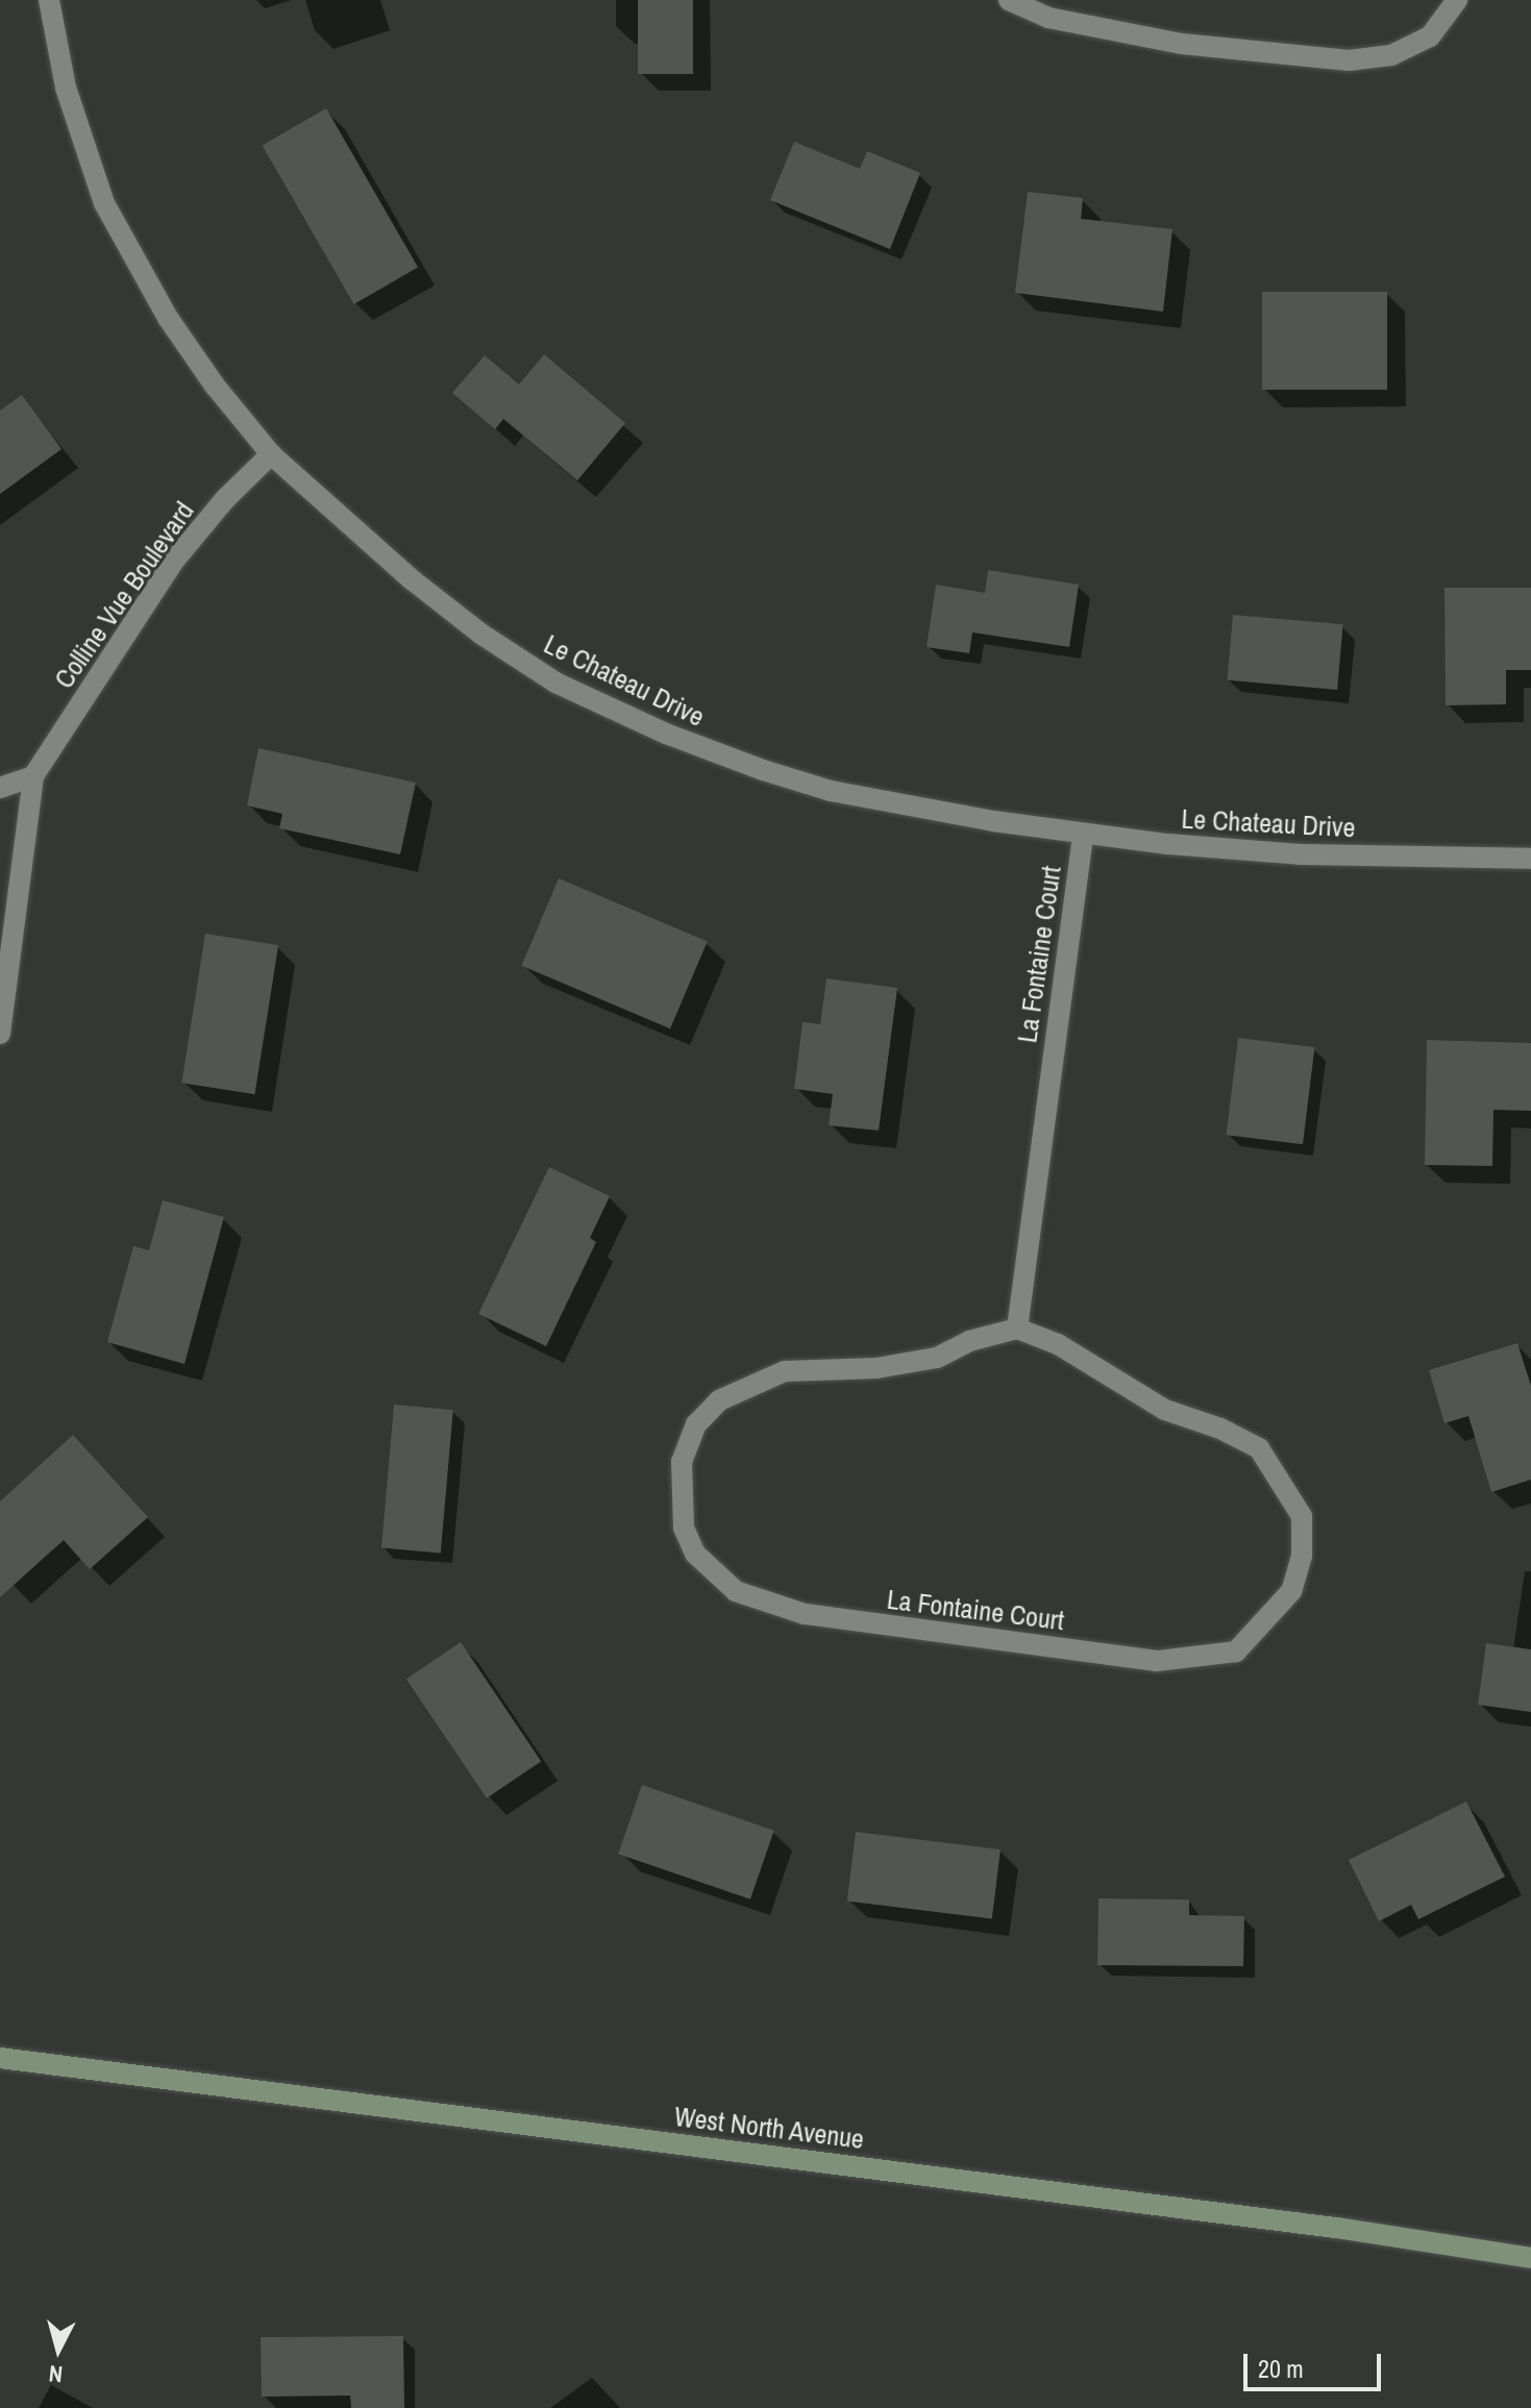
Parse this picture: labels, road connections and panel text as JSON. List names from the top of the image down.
{
  "streets": {
    "main road": ["West North Avenue"],
    "street": ["Colline Vue Boulevard", "Le Chateau Drive", "La Fontaine Court"]
  },
  "crossings": [
    ["Colline Vue Boulevard", "Le Chateau Drive"],
    ["Le Chateau Drive", "La Fontaine Court"]
  ],
  "scale_bar": "20 m",
  "north": "bottom"
}
